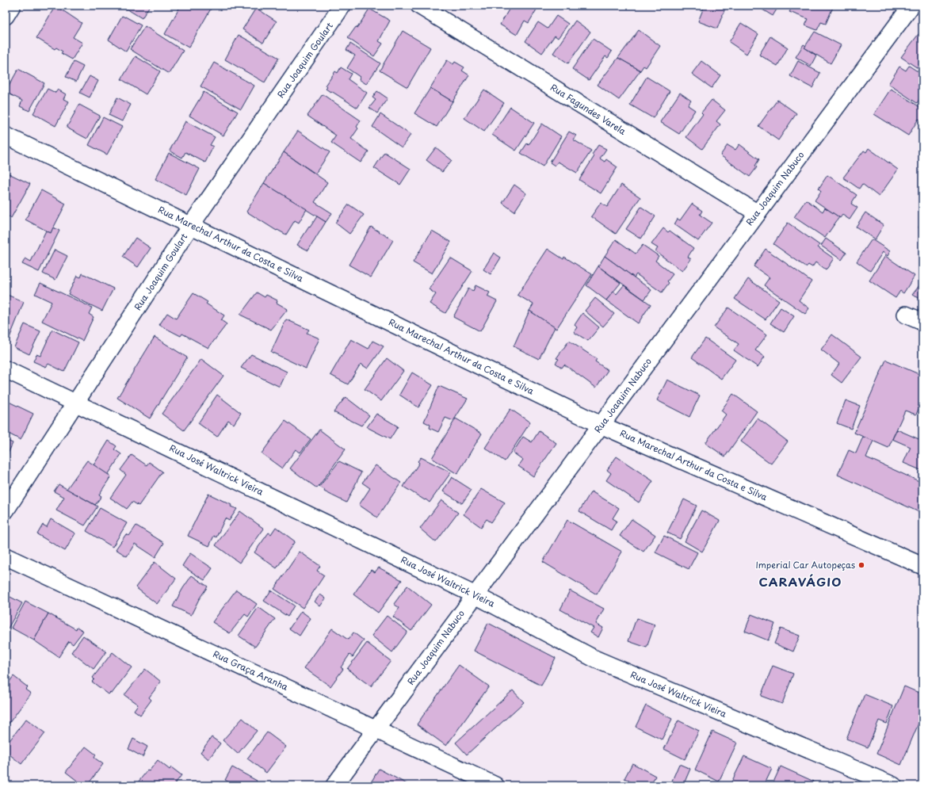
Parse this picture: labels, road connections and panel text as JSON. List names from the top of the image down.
{
  "streets": {
    "street": [
      "Rua Joaquim Goulart",
      "Rua Fagundes Varela",
      "Rua Joaquim Nabuco",
      "Rua Marechal Arthur da Costa e Silva",
      "Rua José Waltrick Vieira",
      "Rua Graça Aranha"
    ]
  },
  "crossings": [
    ["Rua Joaquim Goulart", "Rua Marechal Arthur da Costa e Silva"],
    ["Rua Joaquim Goulart", "Rua José Waltrick Vieira"],
    ["Rua Fagundes Varela", "Rua Joaquim Nabuco"],
    ["Rua Joaquim Nabuco", "Rua Marechal Arthur da Costa e Silva"],
    ["Rua Joaquim Nabuco", "Rua José Waltrick Vieira"],
    ["Rua Joaquim Nabuco", "Rua Graça Aranha"]
  ],
  "districts": ["CARAVÁGIO"],
  "places": ["Imperial Car Autopeças"]
}
